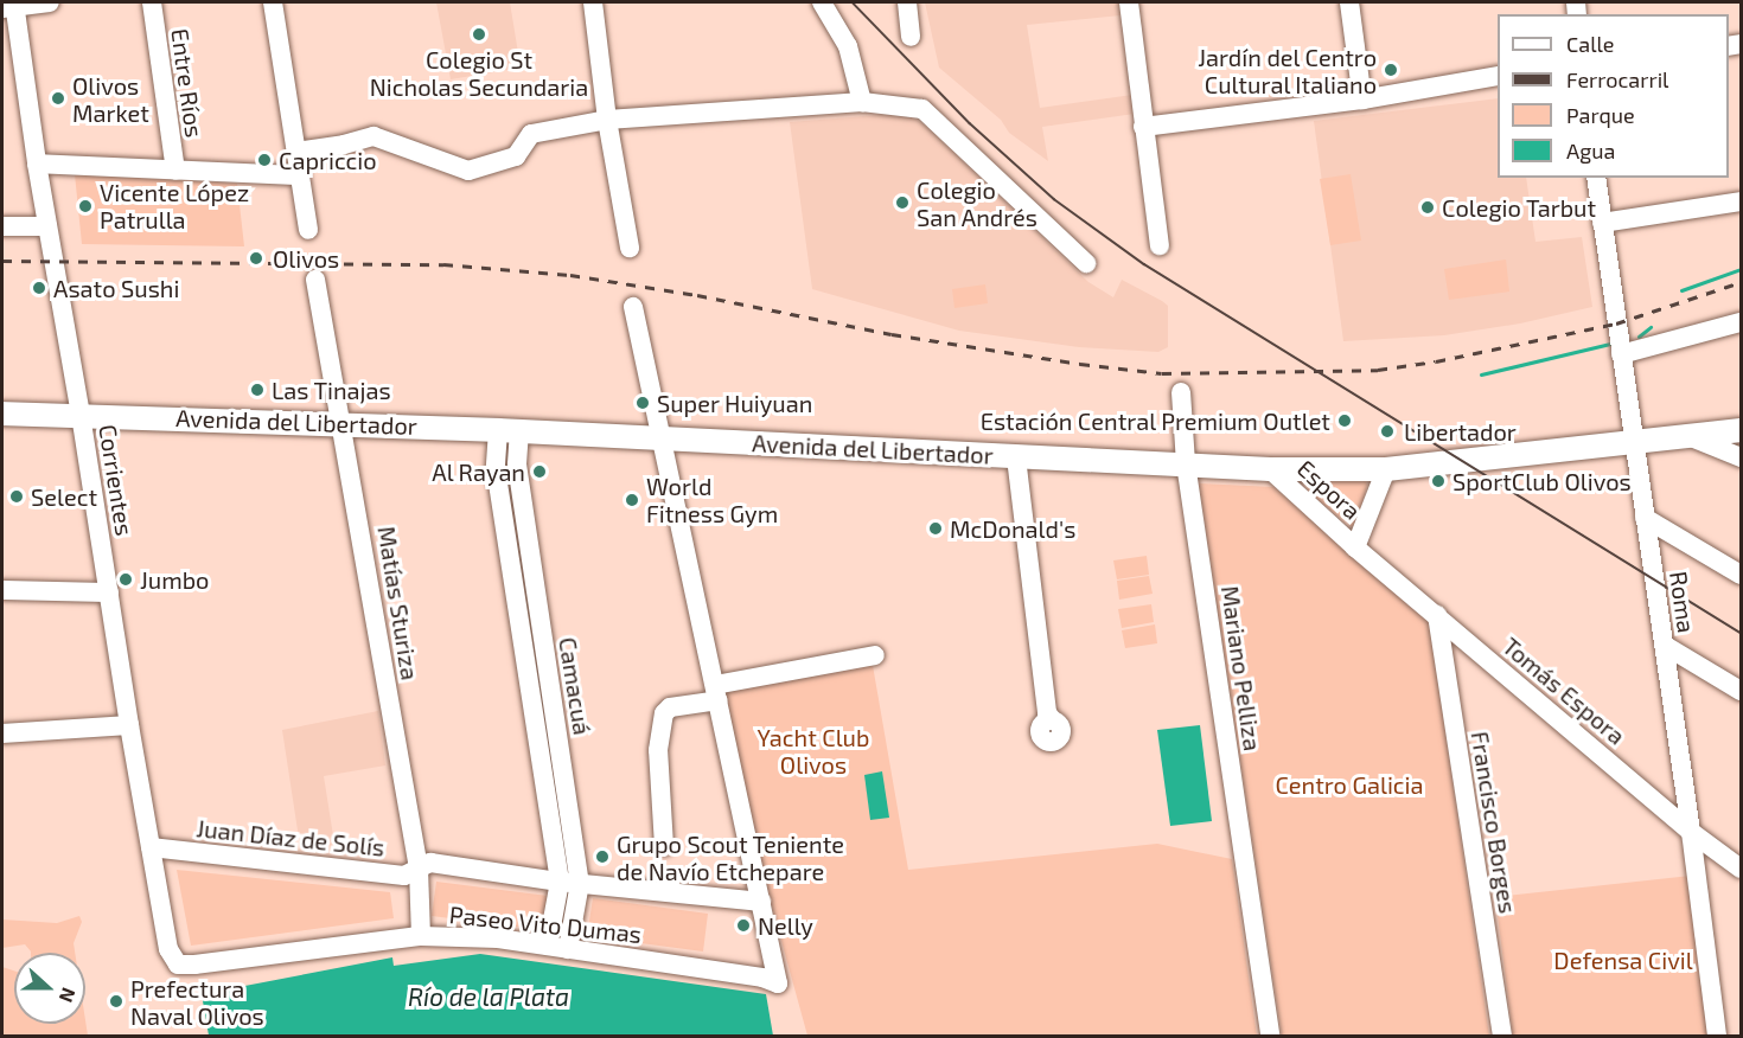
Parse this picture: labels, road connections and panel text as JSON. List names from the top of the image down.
{
  "streets": {
    "main road": ["Avenida del Libertador"],
    "street": [
      "Entre Ríos",
      "Corrientes",
      "Espora",
      "Roma",
      "Matías Sturiza",
      "Mariano Pelliza",
      "Camacuá",
      "Tomás Espora",
      "Francisco Borges",
      "Juan Díaz de Solís",
      "Paseo Vito Dumas"
    ]
  },
  "crossings": [
    ["Avenida del Libertador", "Corrientes"],
    ["Avenida del Libertador", "Espora"],
    ["Avenida del Libertador", "Roma"],
    ["Avenida del Libertador", "Matías Sturiza"],
    ["Avenida del Libertador", "Mariano Pelliza"],
    ["Avenida del Libertador", "Camacuá"],
    ["Corrientes", "Juan Díaz de Solís"],
    ["Corrientes", "Paseo Vito Dumas"],
    ["Espora", "Tomás Espora"],
    ["Roma", "Tomás Espora"],
    ["Matías Sturiza", "Juan Díaz de Solís"],
    ["Matías Sturiza", "Paseo Vito Dumas"],
    ["Camacuá", "Juan Díaz de Solís"],
    ["Camacuá", "Paseo Vito Dumas"],
    ["Tomás Espora", "Francisco Borges"],
    ["Juan Díaz de Solís", "Paseo Vito Dumas"]
  ],
  "water": ["Río de la Plata"],
  "parks": ["Yacht Club Olivos", "Centro Galicia", "Defensa Civil"],
  "places": [
    "Colegio St Nicholas Secundaria",
    "Jardín del Centro Cultural Italiano",
    "Olivos Market",
    "Capriccio",
    "Colegio San Andrés",
    "Vicente López Patrulla",
    "Colegio Tarbut",
    "Olivos",
    "Asato Sushi",
    "Las Tinajas",
    "Super Huiyuan",
    "Estación Central Premium Outlet",
    "Libertador",
    "Al Rayan",
    "SportClub Olivos",
    "Select",
    "World Fitness Gym",
    "McDonald's",
    "Jumbo",
    "Grupo Scout Teniente de Navío Etchepare",
    "Nelly",
    "Prefectura Naval Olivos"
  ],
  "legend": [
    "Calle",
    "Ferrocarril",
    "Parque",
    "Agua"
  ],
  "north": "right"
}
